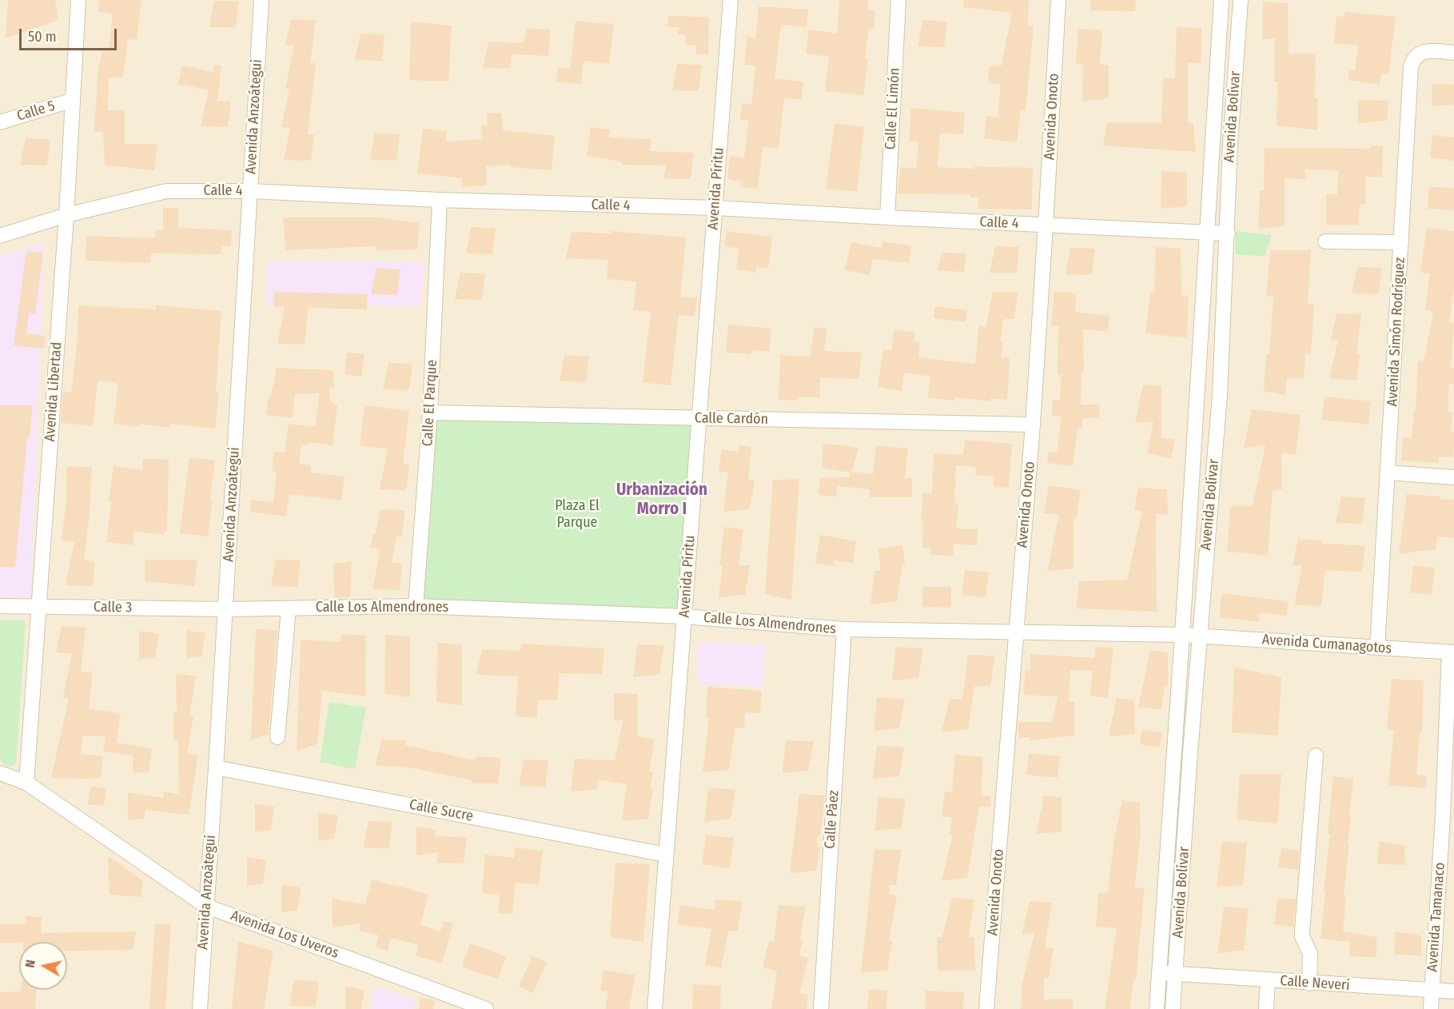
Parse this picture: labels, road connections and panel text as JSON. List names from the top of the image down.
{
  "streets": {
    "street": [
      "Calle El Limón",
      "Calle 5",
      "Avenida Anzoátegui",
      "Avenida Onoto",
      "Avenida Bolívar",
      "Avenida Píritu",
      "Calle 4",
      "Avenida Simón Rodríguez",
      "Avenida Libertad",
      "Calle El Parque",
      "Calle Cardón",
      "Calle 3",
      "Calle Los Almendrones",
      "Avenida Cumanagotos",
      "Calle Sucre",
      "Calle Páez",
      "Avenida Tamanaco",
      "Avenida Los Uveros",
      "Calle Neverí"
    ]
  },
  "crossings": [
    ["Calle El Limón", "Calle 4"],
    ["Calle 5", "Avenida Libertad"],
    ["Avenida Anzoátegui", "Calle 4"],
    ["Avenida Anzoátegui", "Calle 3"],
    ["Avenida Anzoátegui", "Calle Los Almendrones"],
    ["Avenida Anzoátegui", "Calle Sucre"],
    ["Avenida Anzoátegui", "Avenida Los Uveros"],
    ["Avenida Onoto", "Calle 4"],
    ["Avenida Onoto", "Calle Cardón"],
    ["Avenida Onoto", "Calle Los Almendrones"],
    ["Avenida Bolívar", "Calle 4"],
    ["Avenida Bolívar", "Calle Los Almendrones"],
    ["Avenida Bolívar", "Avenida Cumanagotos"],
    ["Avenida Bolívar", "Calle Neverí"],
    ["Avenida Píritu", "Calle 4"],
    ["Avenida Píritu", "Calle Cardón"],
    ["Avenida Píritu", "Calle Los Almendrones"],
    ["Avenida Píritu", "Calle Sucre"],
    ["Calle 4", "Avenida Libertad"],
    ["Calle 4", "Calle El Parque"],
    ["Avenida Simón Rodríguez", "Avenida Cumanagotos"],
    ["Avenida Libertad", "Calle 3"],
    ["Avenida Libertad", "Avenida Los Uveros"],
    ["Calle El Parque", "Calle Cardón"],
    ["Calle El Parque", "Calle Los Almendrones"],
    ["Calle 3", "Calle Los Almendrones"],
    ["Calle Los Almendrones", "Avenida Cumanagotos"],
    ["Calle Los Almendrones", "Calle Páez"],
    ["Avenida Cumanagotos", "Avenida Tamanaco"],
    ["Avenida Tamanaco", "Calle Neverí"]
  ],
  "districts": ["Urbanización Morro I"],
  "parks": ["Plaza El Parque"],
  "scale_bar": "50 m",
  "north": "left"
}
